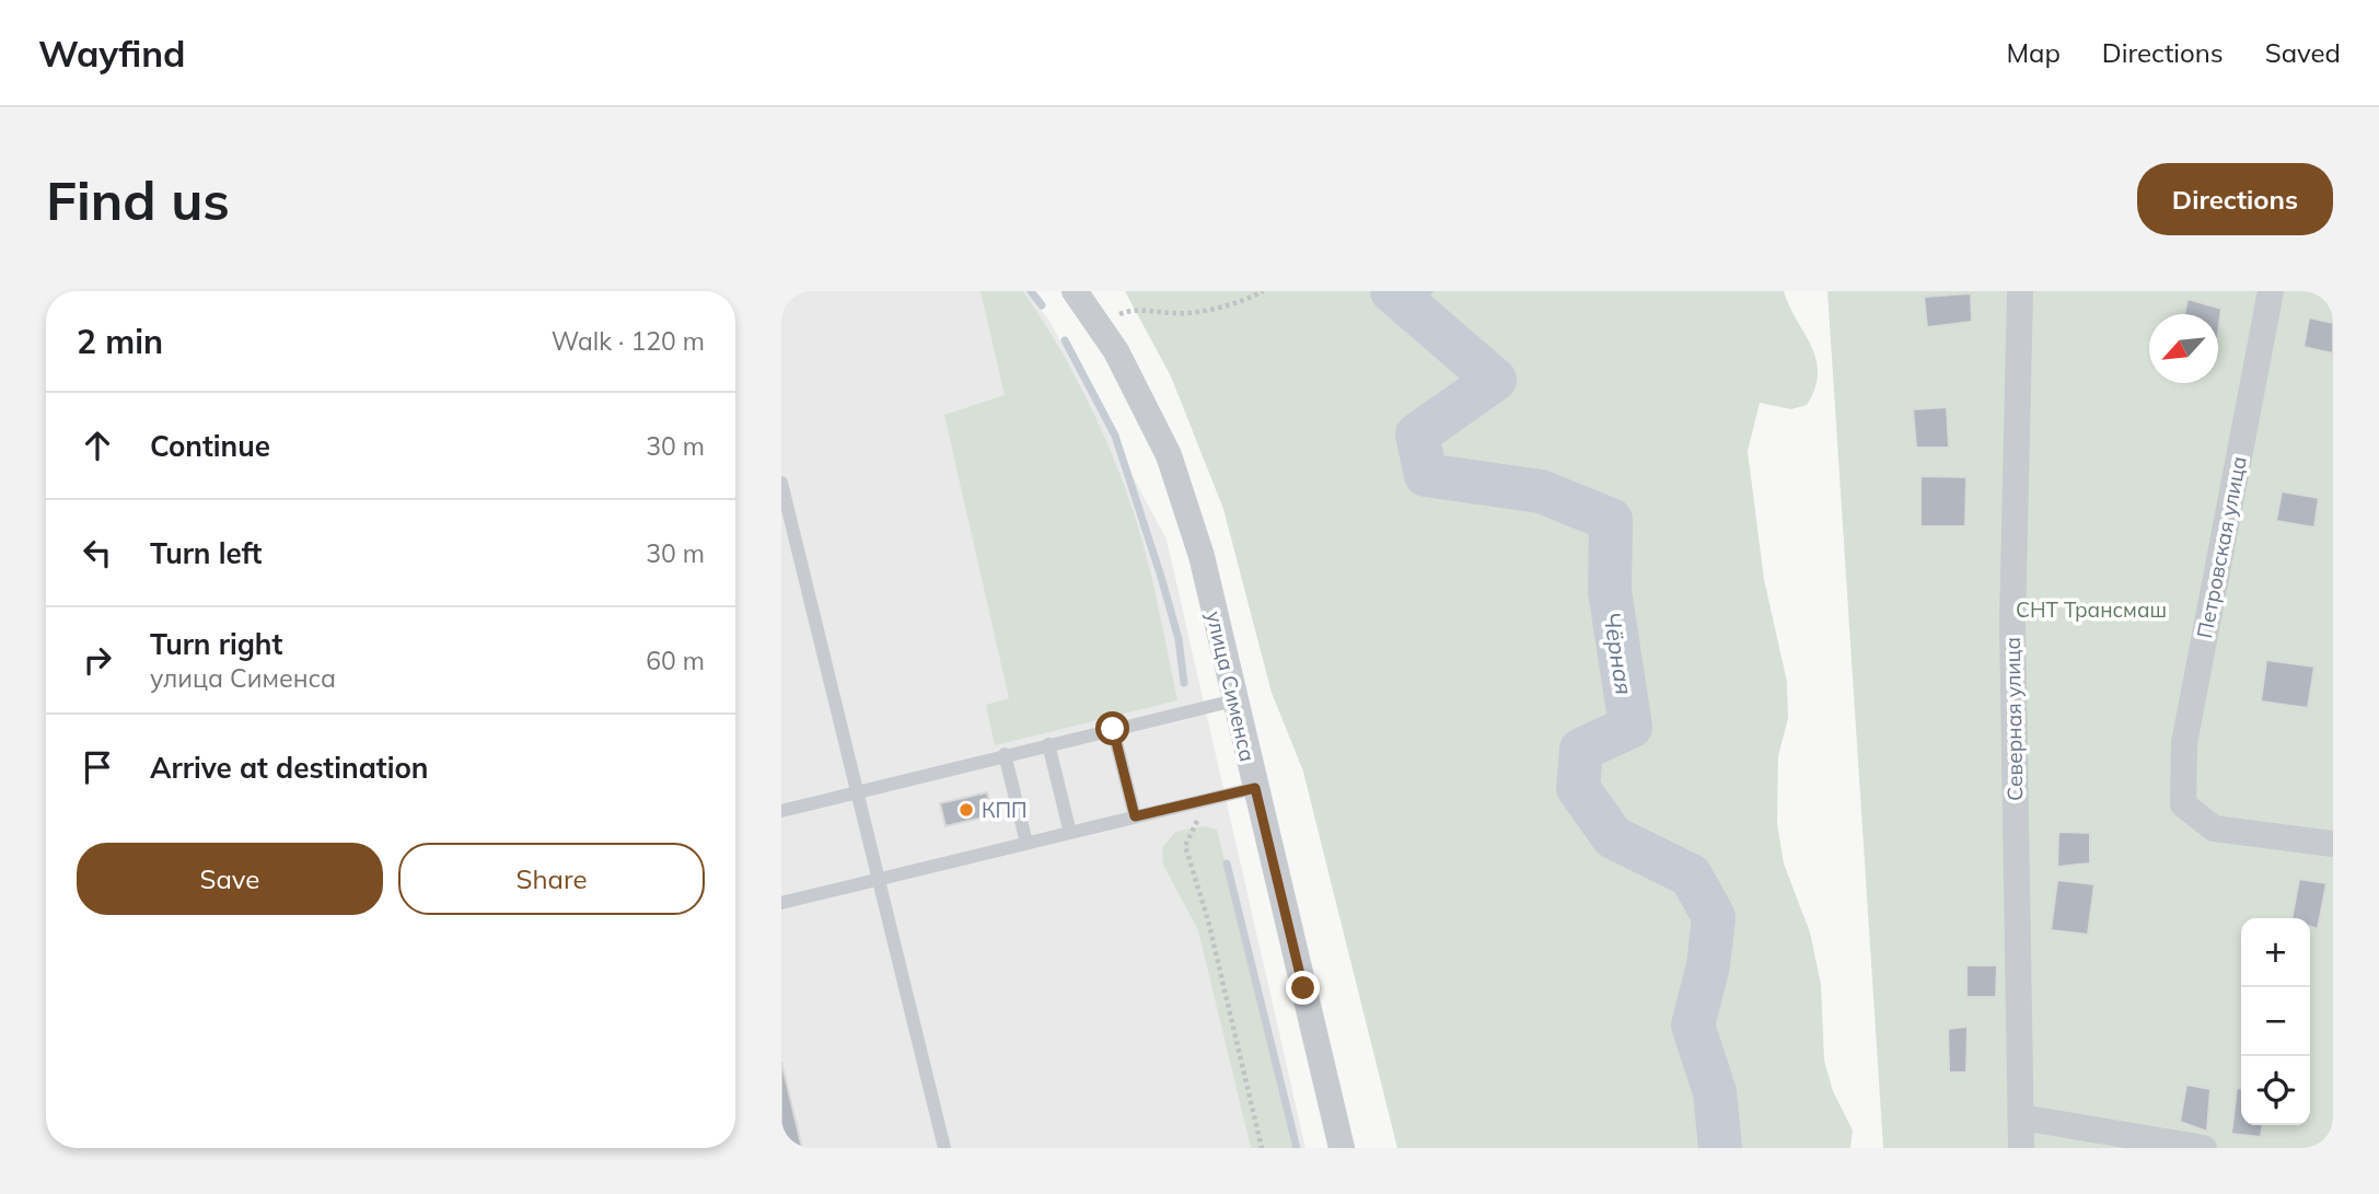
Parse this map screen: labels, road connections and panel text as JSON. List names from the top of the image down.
{
  "streets": {
    "street": ["Петровская улица", "улица Сименса", "Северная улица"]
  },
  "water": ["Чёрная"],
  "parks": ["СНТ Трансмаш"],
  "places": ["КПП"],
  "north": "bottom left",
  "page": {
    "header": "Wayfind",
    "nav": ["Map", "Directions", "Saved"],
    "buttons": [
      "Directions",
      ["Save", "Share"]
    ],
    "title": "Find us",
    "heading": ["2 min", "Walk · 120 m"],
    "list": [
      ["Continue", "30 m"],
      ["Turn left", "30 m"],
      ["Turn right", "улица Сименса", "60 m"],
      "Arrive at destination"
    ],
    "map_buttons": ["+", "−"]
  }
}
